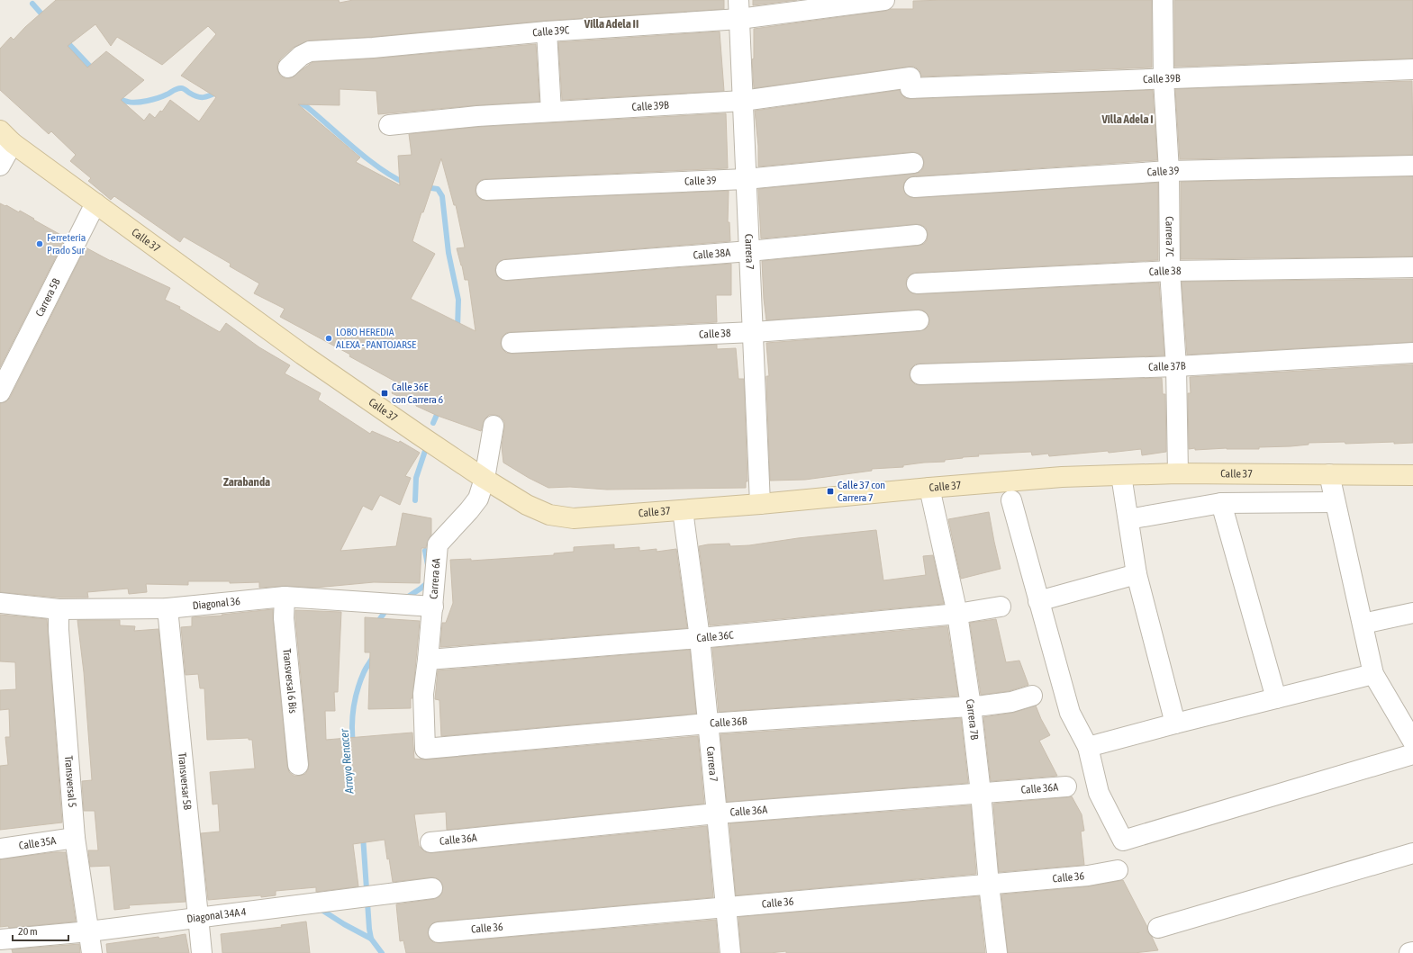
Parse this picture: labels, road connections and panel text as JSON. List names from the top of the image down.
{
  "streets": {
    "main road": ["Calle 37"],
    "street": [
      "Calle 39C",
      "Calle 39B",
      "Calle 39",
      "Carrera 7C",
      "Carrera 7",
      "Calle 38A",
      "Calle 38",
      "Carrera 5B",
      "Calle 37B",
      "Carrera 6A",
      "Diagonal 36",
      "Calle 36C",
      "Transversal 6 Bis",
      "Carrera 7B",
      "Calle 36B",
      "Transversar 5B",
      "Transversal 5",
      "Calle 36A",
      "Calle 35A",
      "Calle 36",
      "Diagonal 34A 4"
    ]
  },
  "crossings": [
    ["Calle 39C", "Carrera 7"],
    ["Calle 39B", "Carrera 7C"],
    ["Calle 39B", "Carrera 7"],
    ["Calle 39", "Carrera 7C"],
    ["Calle 39", "Carrera 7"],
    ["Carrera 7C", "Calle 37"],
    ["Carrera 7C", "Calle 38"],
    ["Carrera 7C", "Calle 37B"],
    ["Calle 37", "Carrera 7"],
    ["Calle 37", "Carrera 5B"],
    ["Calle 37", "Carrera 6A"],
    ["Calle 37", "Carrera 7B"],
    ["Carrera 7", "Calle 38A"],
    ["Carrera 7", "Calle 38"],
    ["Carrera 7", "Calle 36C"],
    ["Carrera 7", "Calle 36B"],
    ["Carrera 7", "Calle 36A"],
    ["Carrera 7", "Calle 36"],
    ["Carrera 6A", "Diagonal 36"],
    ["Carrera 6A", "Calle 36C"],
    ["Carrera 6A", "Calle 36B"],
    ["Diagonal 36", "Transversal 6 Bis"],
    ["Diagonal 36", "Transversar 5B"],
    ["Diagonal 36", "Transversal 5"],
    ["Calle 36C", "Carrera 7B"],
    ["Carrera 7B", "Calle 36B"],
    ["Carrera 7B", "Calle 36A"],
    ["Carrera 7B", "Calle 36"],
    ["Transversar 5B", "Diagonal 34A 4"],
    ["Transversal 5", "Calle 35A"],
    ["Transversal 5", "Diagonal 34A 4"]
  ],
  "districts": ["Villa Adela II", "Villa Adela I", "Zarabanda"],
  "water": ["Arroyo Renacer"],
  "places": {
    "other": ["Ferretería Prado Sur", "LOBO HEREDIA ALEXA - PANTOJARSE"],
    "transit": ["Calle 36E con Carrera 6", "Calle 37 con Carrera 7"]
  },
  "scale_bar": "20 m"
}
